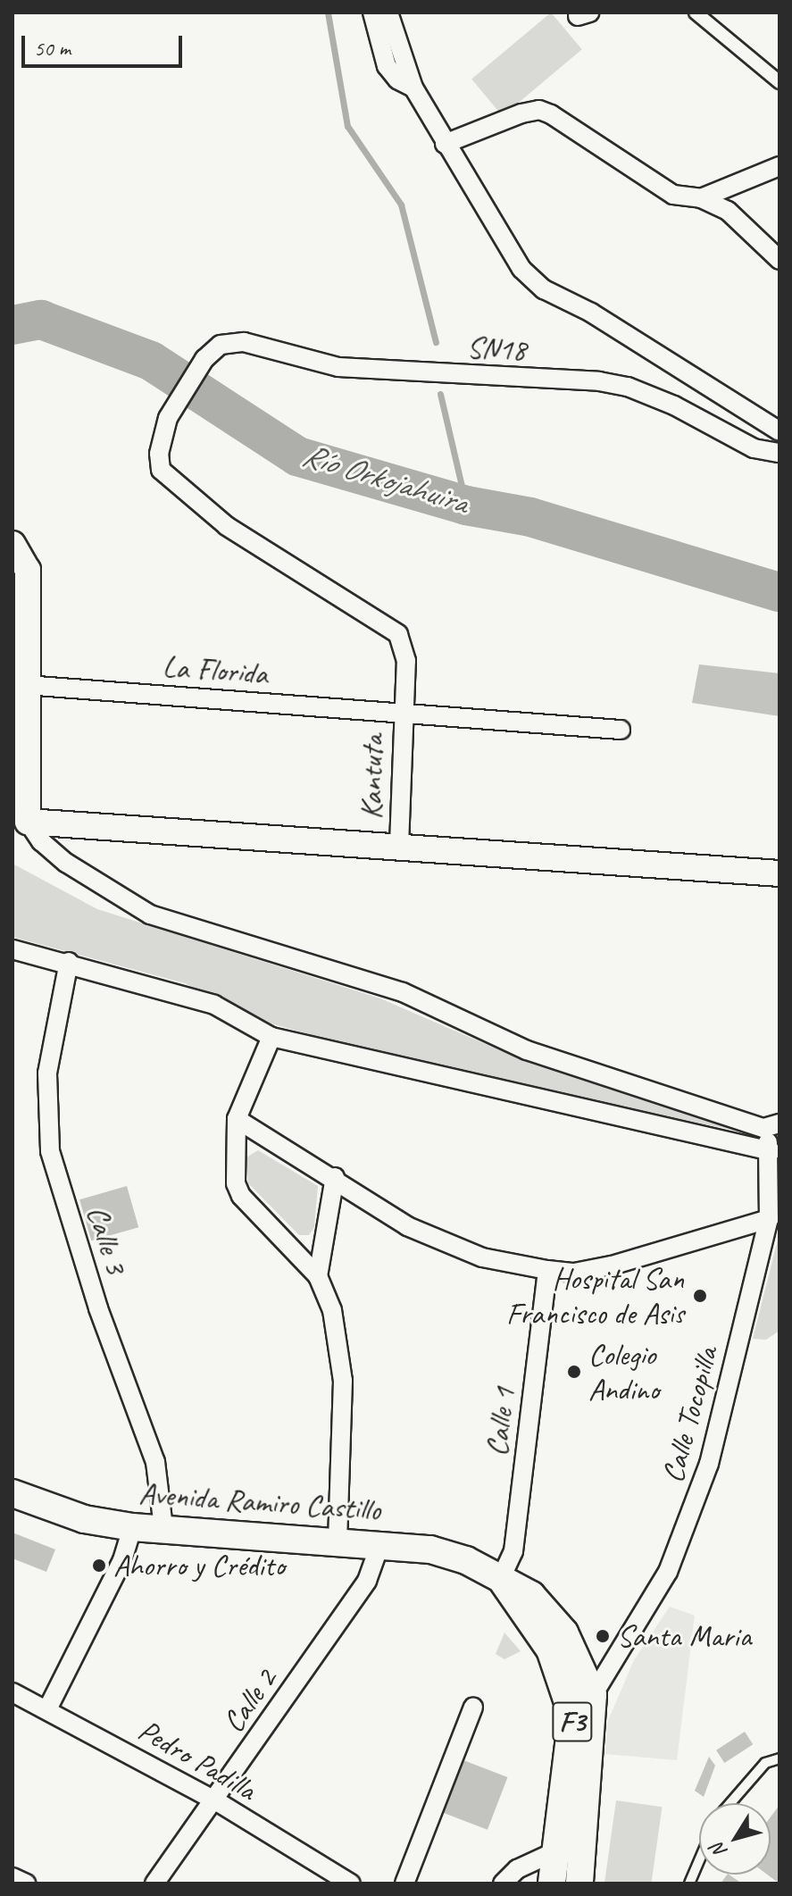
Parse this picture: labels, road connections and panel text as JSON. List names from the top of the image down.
{
  "streets": {
    "main road": ["Avenida Ramiro Castillo", "F3"],
    "street": [
      "SN18",
      "La Florida",
      "Kantuta",
      "Calle 3",
      "Calle Tocopilla",
      "Calle 1",
      "Calle 2",
      "Pedro Padilla"
    ]
  },
  "crossings": [
    ["SN18", "Kantuta"],
    ["La Florida", "Kantuta"],
    ["Calle 3", "Avenida Ramiro Castillo"],
    ["Calle Tocopilla", "Avenida Ramiro Castillo"],
    ["Calle Tocopilla", "F3"],
    ["Calle 1", "Avenida Ramiro Castillo"],
    ["Calle 1", "F3"],
    ["Avenida Ramiro Castillo", "Calle 2"],
    ["Avenida Ramiro Castillo", "F3"],
    ["Calle 2", "Pedro Padilla"]
  ],
  "water": ["Río Orkojahuira"],
  "places": [
    "Hospital San Francisco de Asis",
    "Colegio Andino",
    "Ahorro y Crédito",
    "Santa Maria"
  ],
  "scale_bar": "50 m",
  "north": "bottom left"
}
